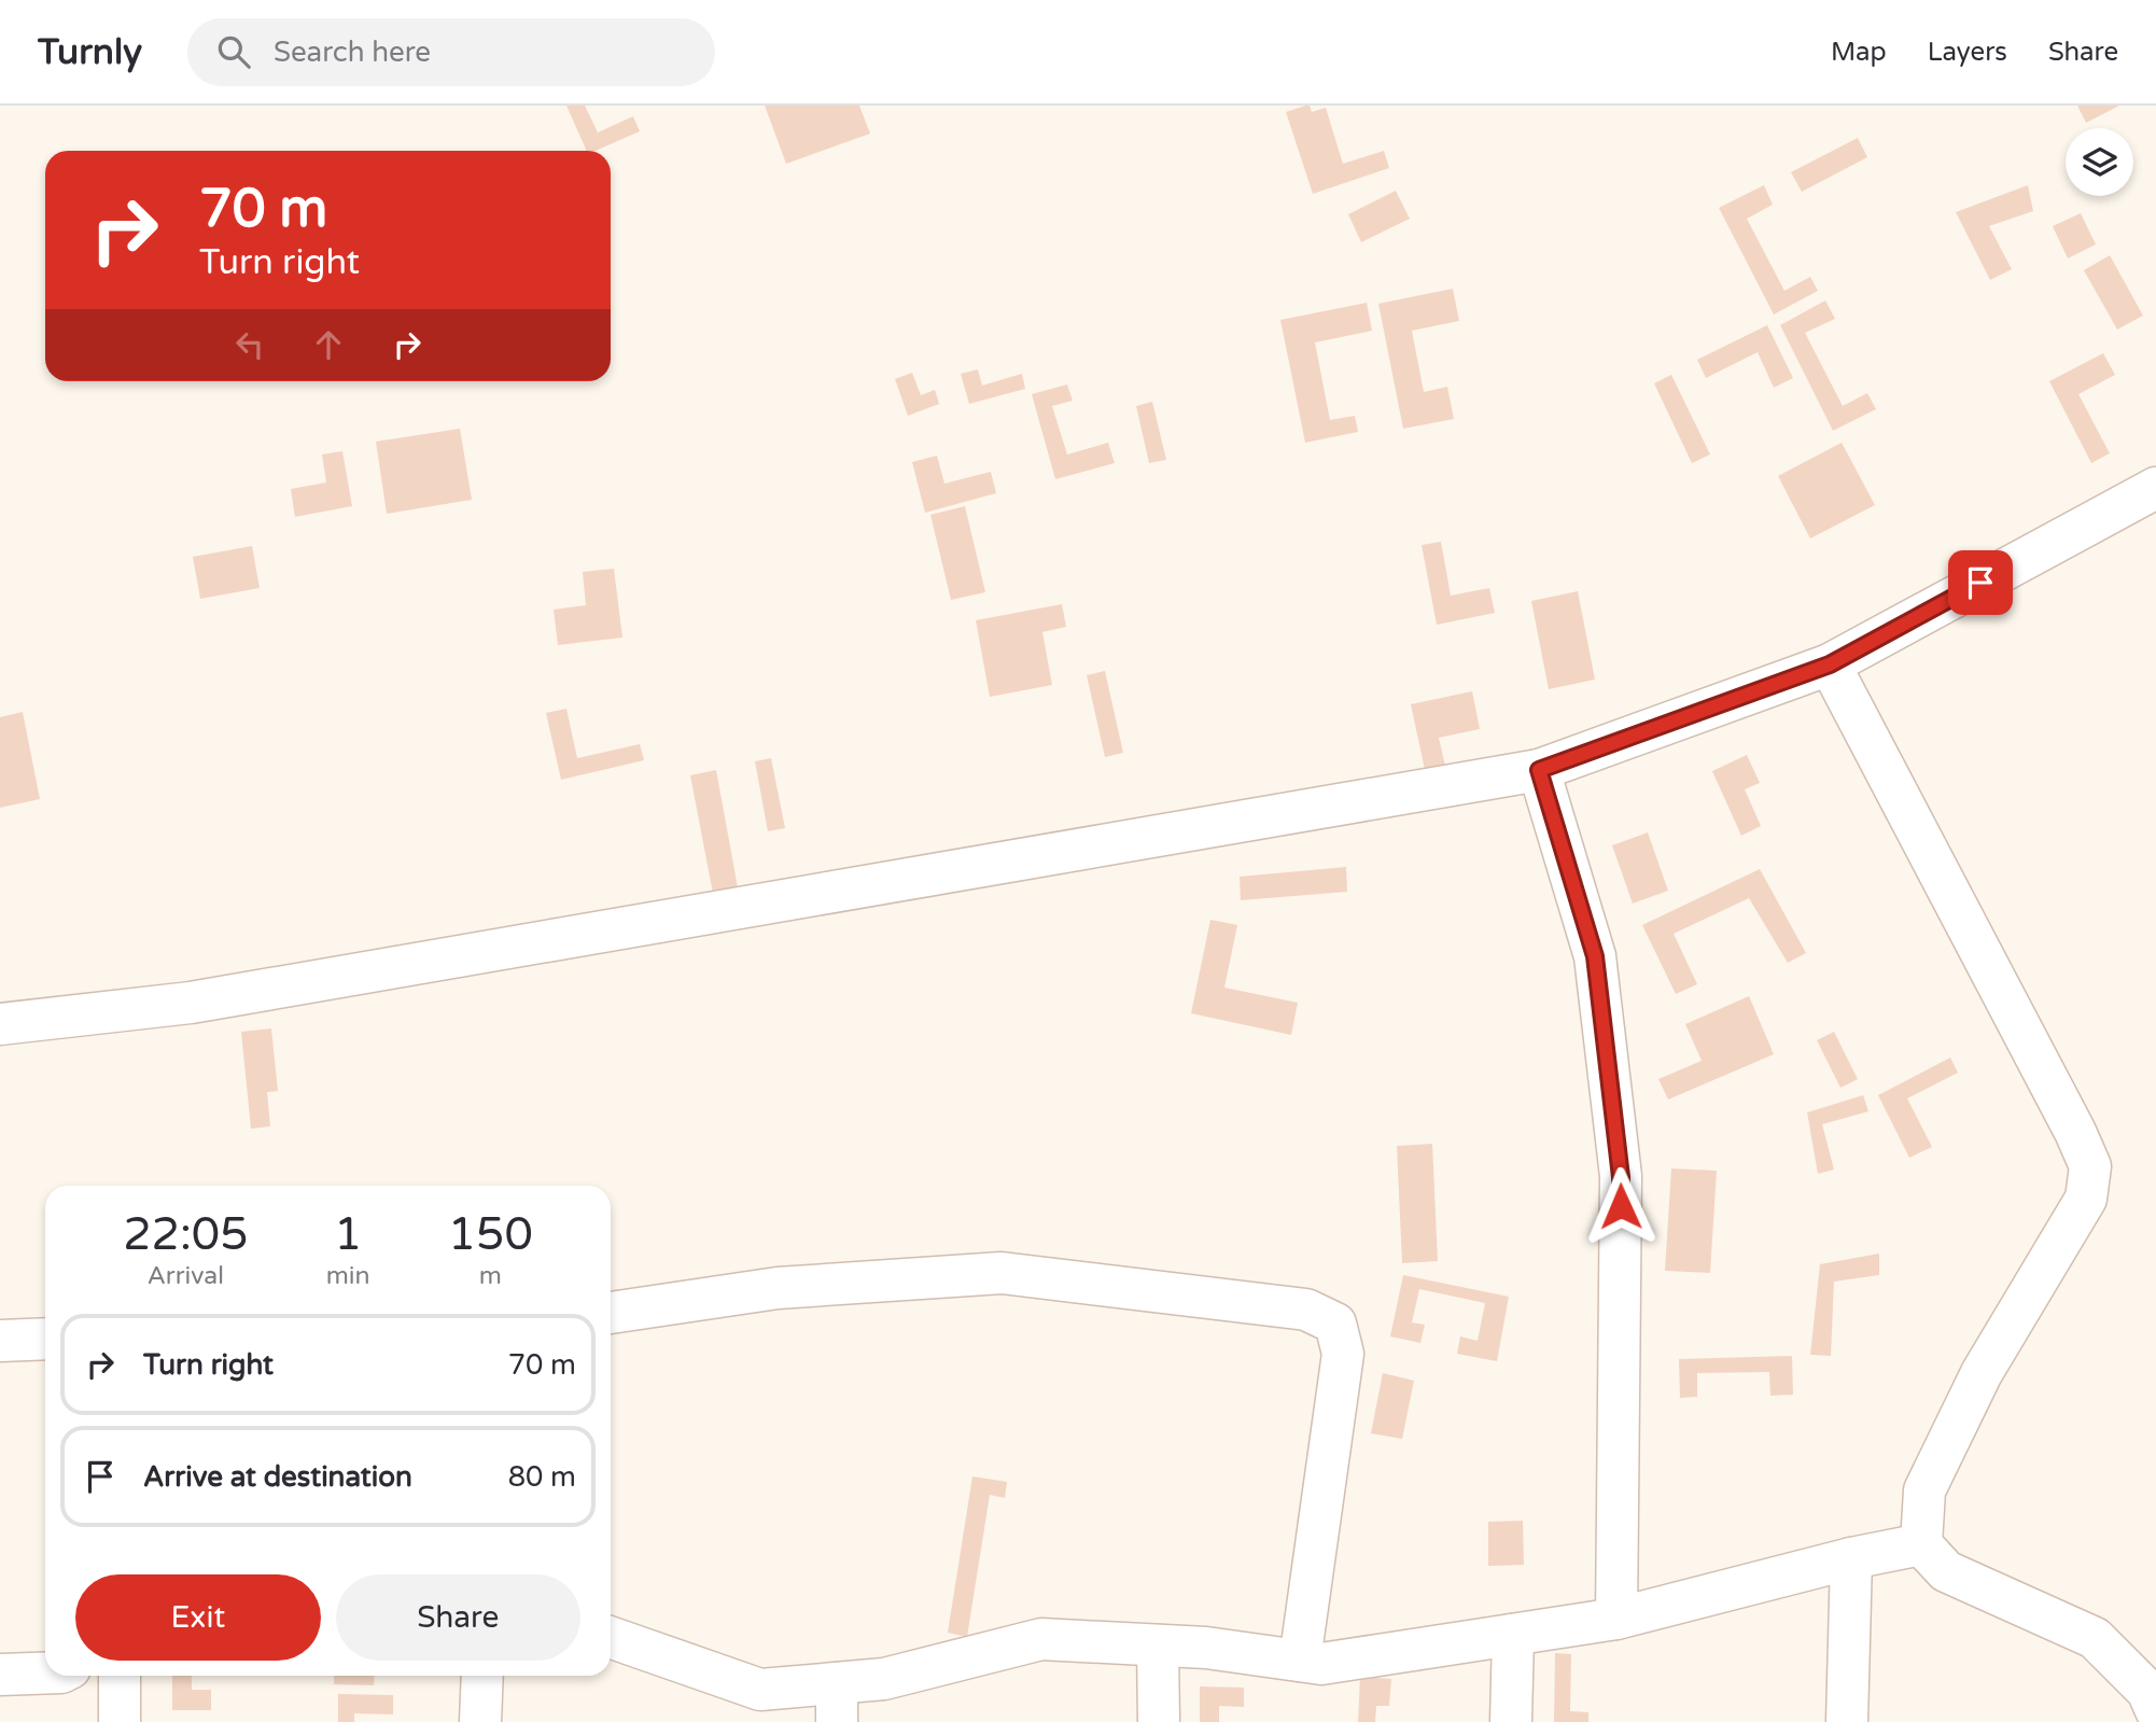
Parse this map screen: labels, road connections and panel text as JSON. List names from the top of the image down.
{
  "page": {
    "header": "Turnly",
    "search": "Search here",
    "nav": ["Map", "Layers", "Share"],
    "turn": ["70 m", "Turn right"],
    "eta": [
      "22:05",
      "Arrival",
      "1",
      "min",
      "150",
      "m"
    ],
    "list": [
      {
        "name": "Turn right",
        "value": "70 m"
      },
      {
        "name": "Arrive at destination",
        "value": "80 m"
      }
    ],
    "buttons": ["Exit", "Share"]
  }
}
